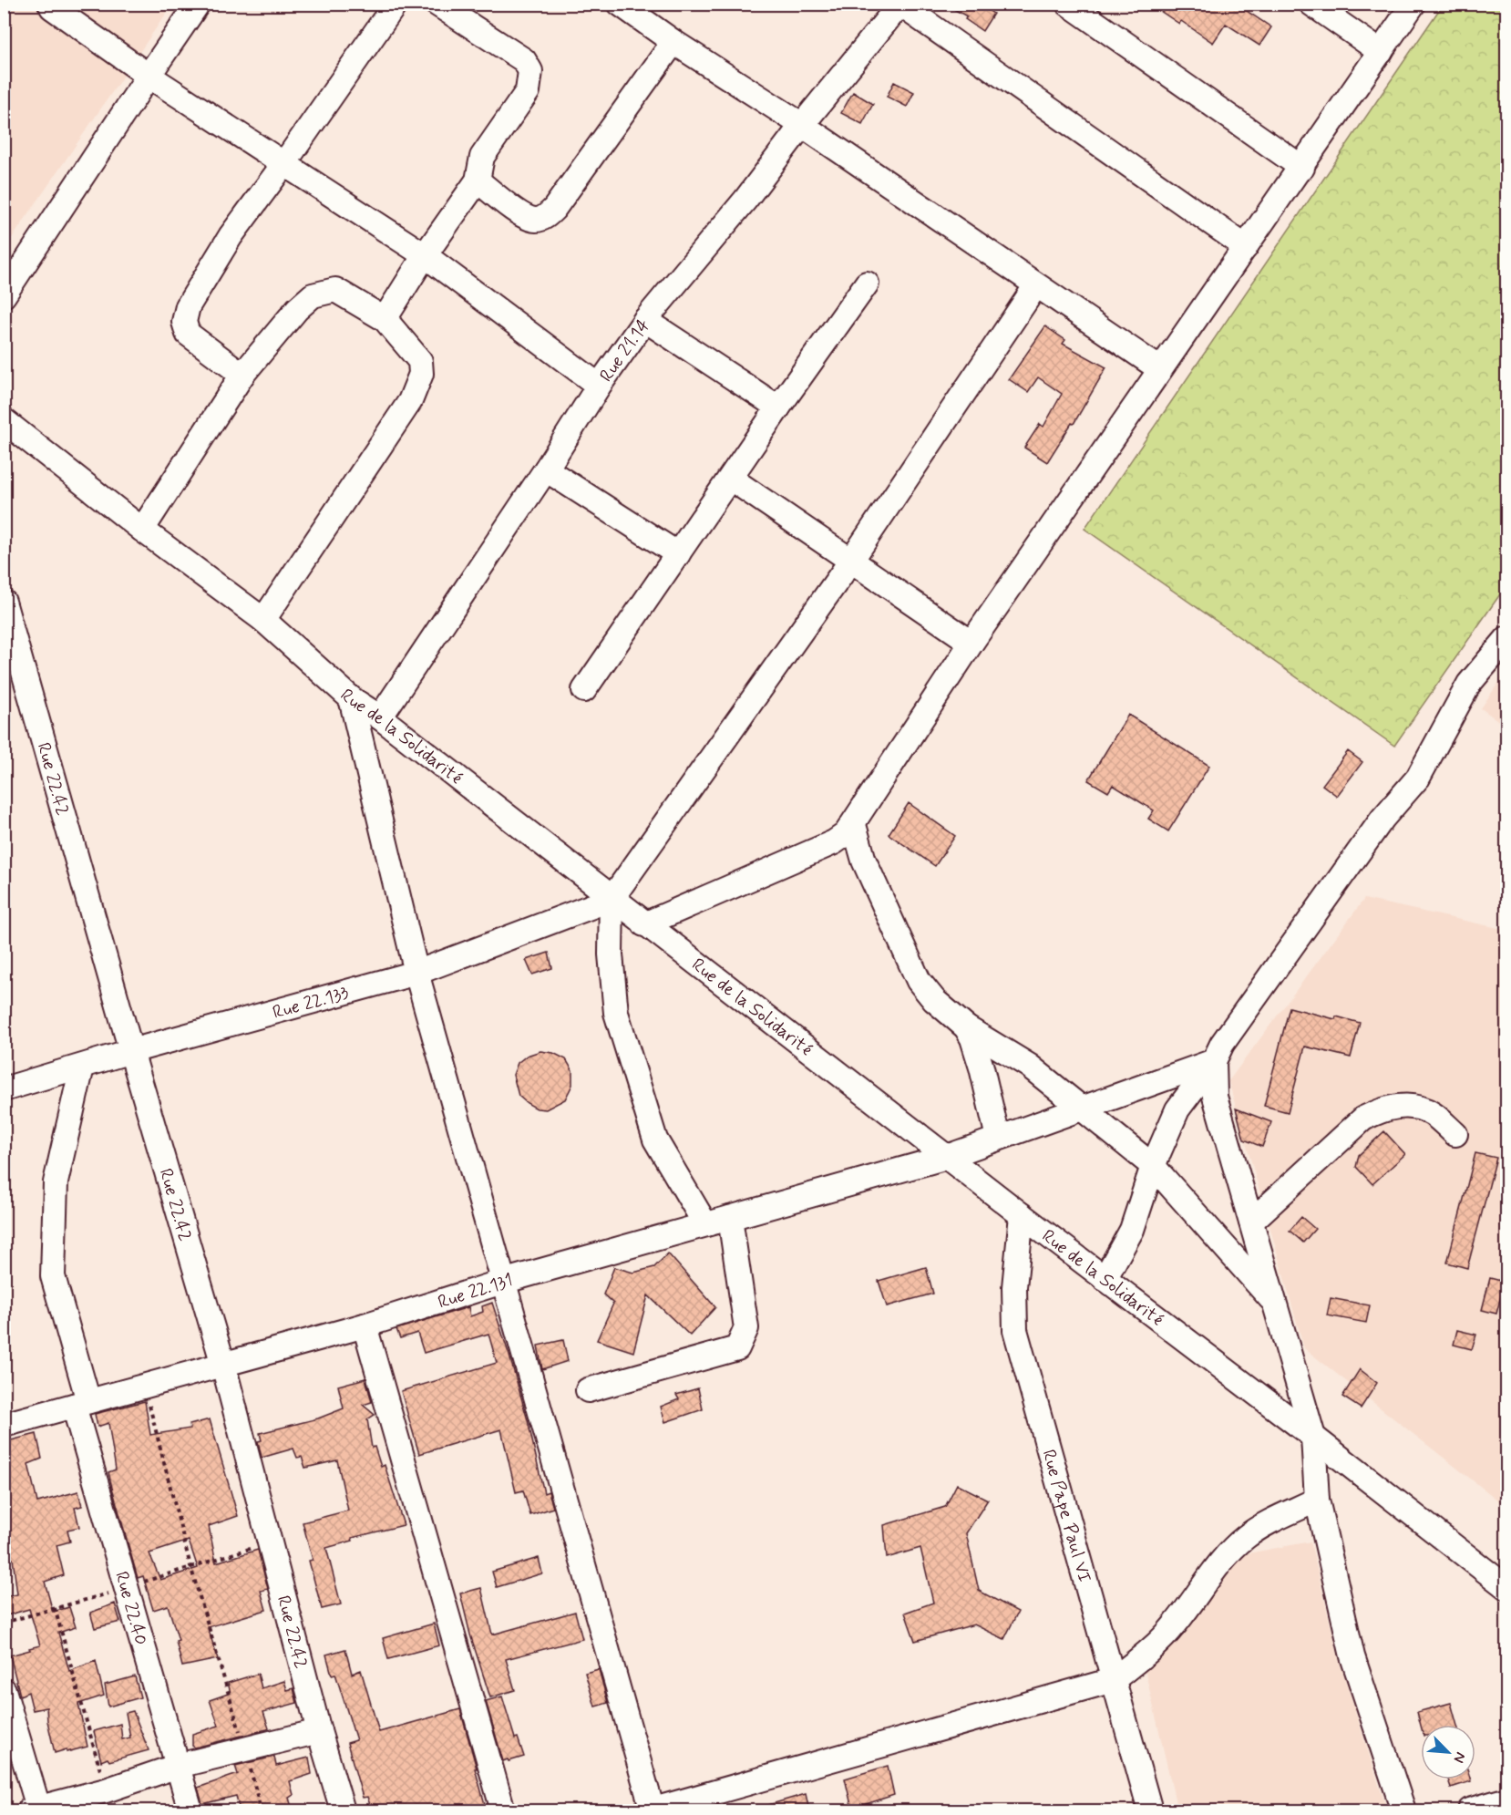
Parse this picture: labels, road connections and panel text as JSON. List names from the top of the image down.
{
  "streets": {
    "street": [
      "Rue 21.14",
      "Rue de la Solidarité",
      "Rue 22.42",
      "Rue 22.133",
      "Rue 22.131",
      "Rue Pape Paul VI",
      "Rue 22.40"
    ]
  },
  "crossings": [
    ["Rue 21.14", "Rue de la Solidarité"],
    ["Rue de la Solidarité", "Rue 22.133"],
    ["Rue de la Solidarité", "Rue 22.131"],
    ["Rue de la Solidarité", "Rue Pape Paul VI"],
    ["Rue 22.42", "Rue 22.133"],
    ["Rue 22.42", "Rue 22.131"],
    ["Rue 22.133", "Rue 22.40"],
    ["Rue 22.131", "Rue 22.40"]
  ],
  "north": "bottom right"
}
